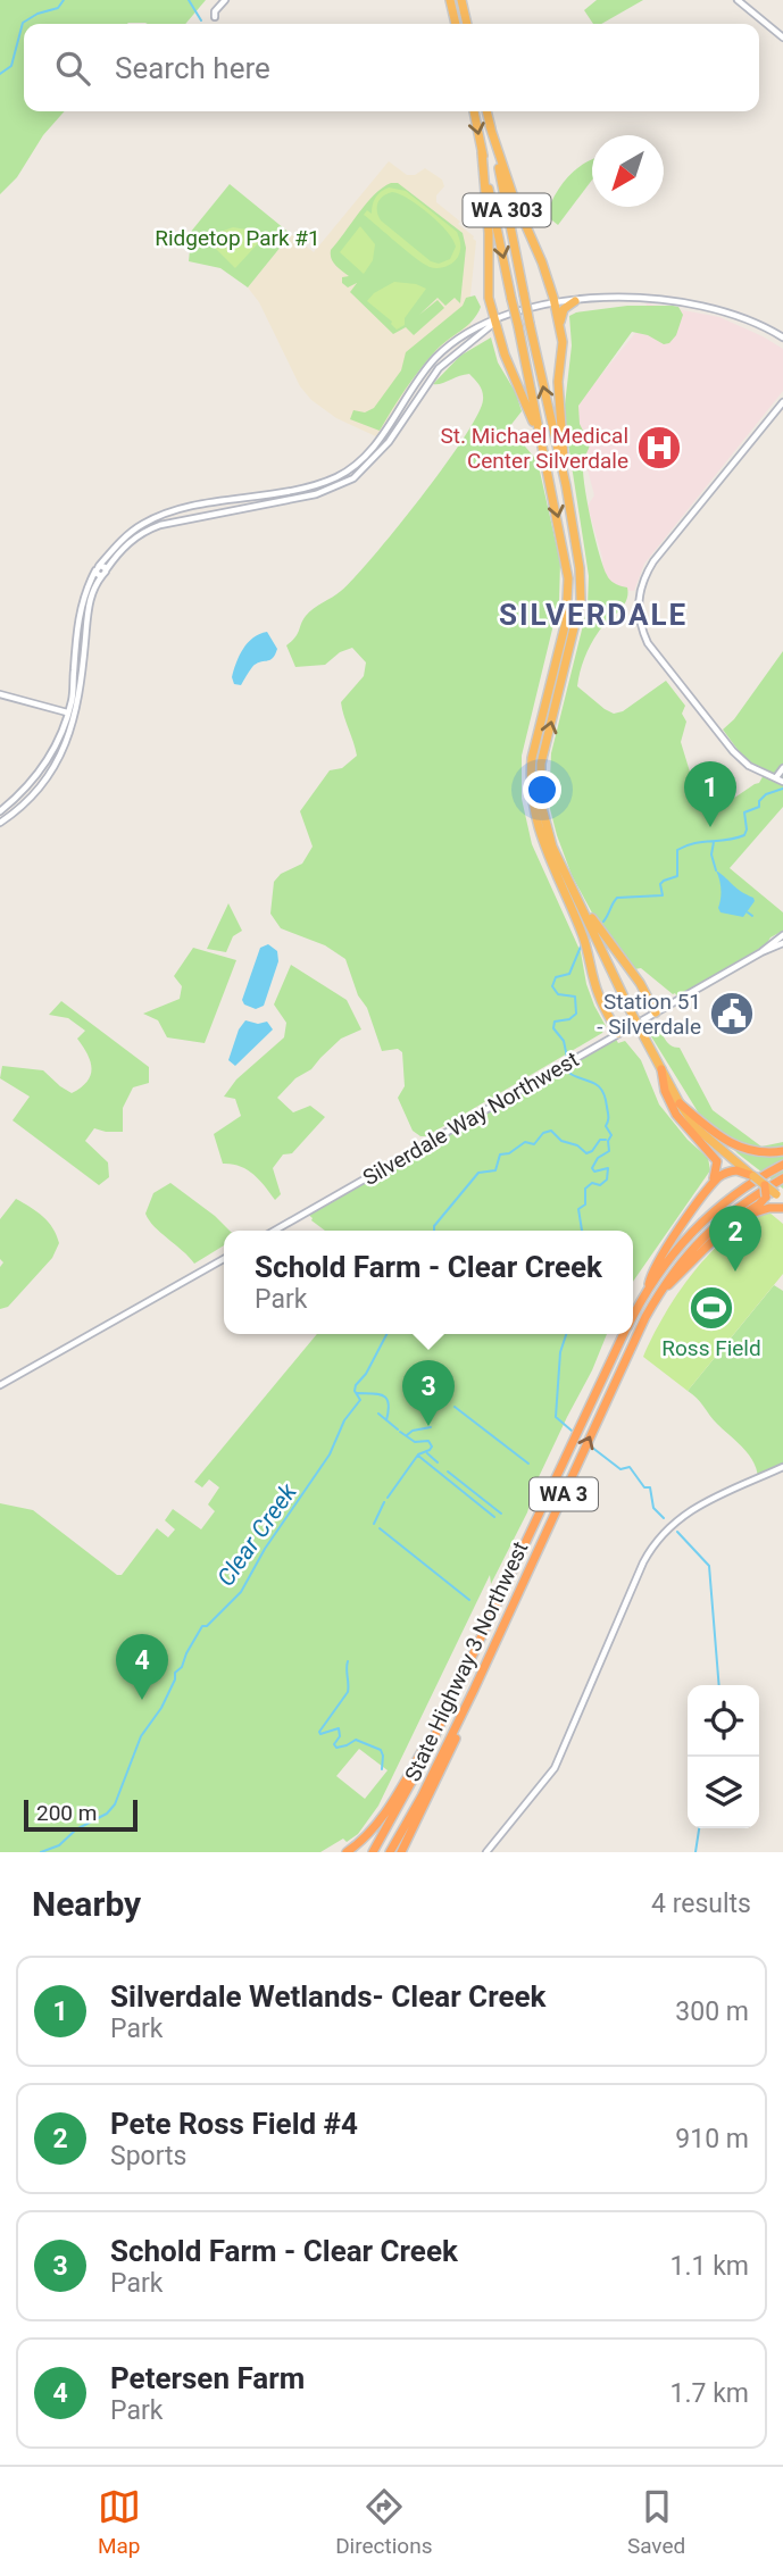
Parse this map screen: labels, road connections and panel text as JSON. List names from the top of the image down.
{
  "streets": {
    "highway": ["WA 303", "WA 3", "State Highway 3 Northwest"],
    "main road": ["Silverdale Way Northwest"]
  },
  "districts": ["SILVERDALE"],
  "water": ["Clear Creek"],
  "parks": ["Ridgetop Park #1"],
  "places": {
    "hospital": ["St. Michael Medical Center Silverdale"],
    "public building": ["Station 51 - Silverdale"],
    "sports": ["Ross Field"]
  },
  "scale_bar": "200 m",
  "north": "bottom left",
  "page": {
    "search": "Search here",
    "pins": [
      "1",
      "2",
      "3",
      "4"
    ],
    "popup": ["Schold Farm - Clear Creek", "Park"],
    "scale": "200 m",
    "heading": ["Nearby", "4 results"],
    "list": [
      {
        "mark": "1",
        "name": "Silverdale Wetlands- Clear Creek",
        "note": "Park",
        "value": "300 m"
      },
      {
        "mark": "2",
        "name": "Pete Ross Field #4",
        "note": "Sports",
        "value": "910 m"
      },
      {
        "mark": "3",
        "name": "Schold Farm - Clear Creek",
        "note": "Park",
        "value": "1.1 km"
      },
      {
        "mark": "4",
        "name": "Petersen Farm",
        "note": "Park",
        "value": "1.7 km"
      }
    ],
    "nav": ["Map", "Directions", "Saved"]
  }
}
